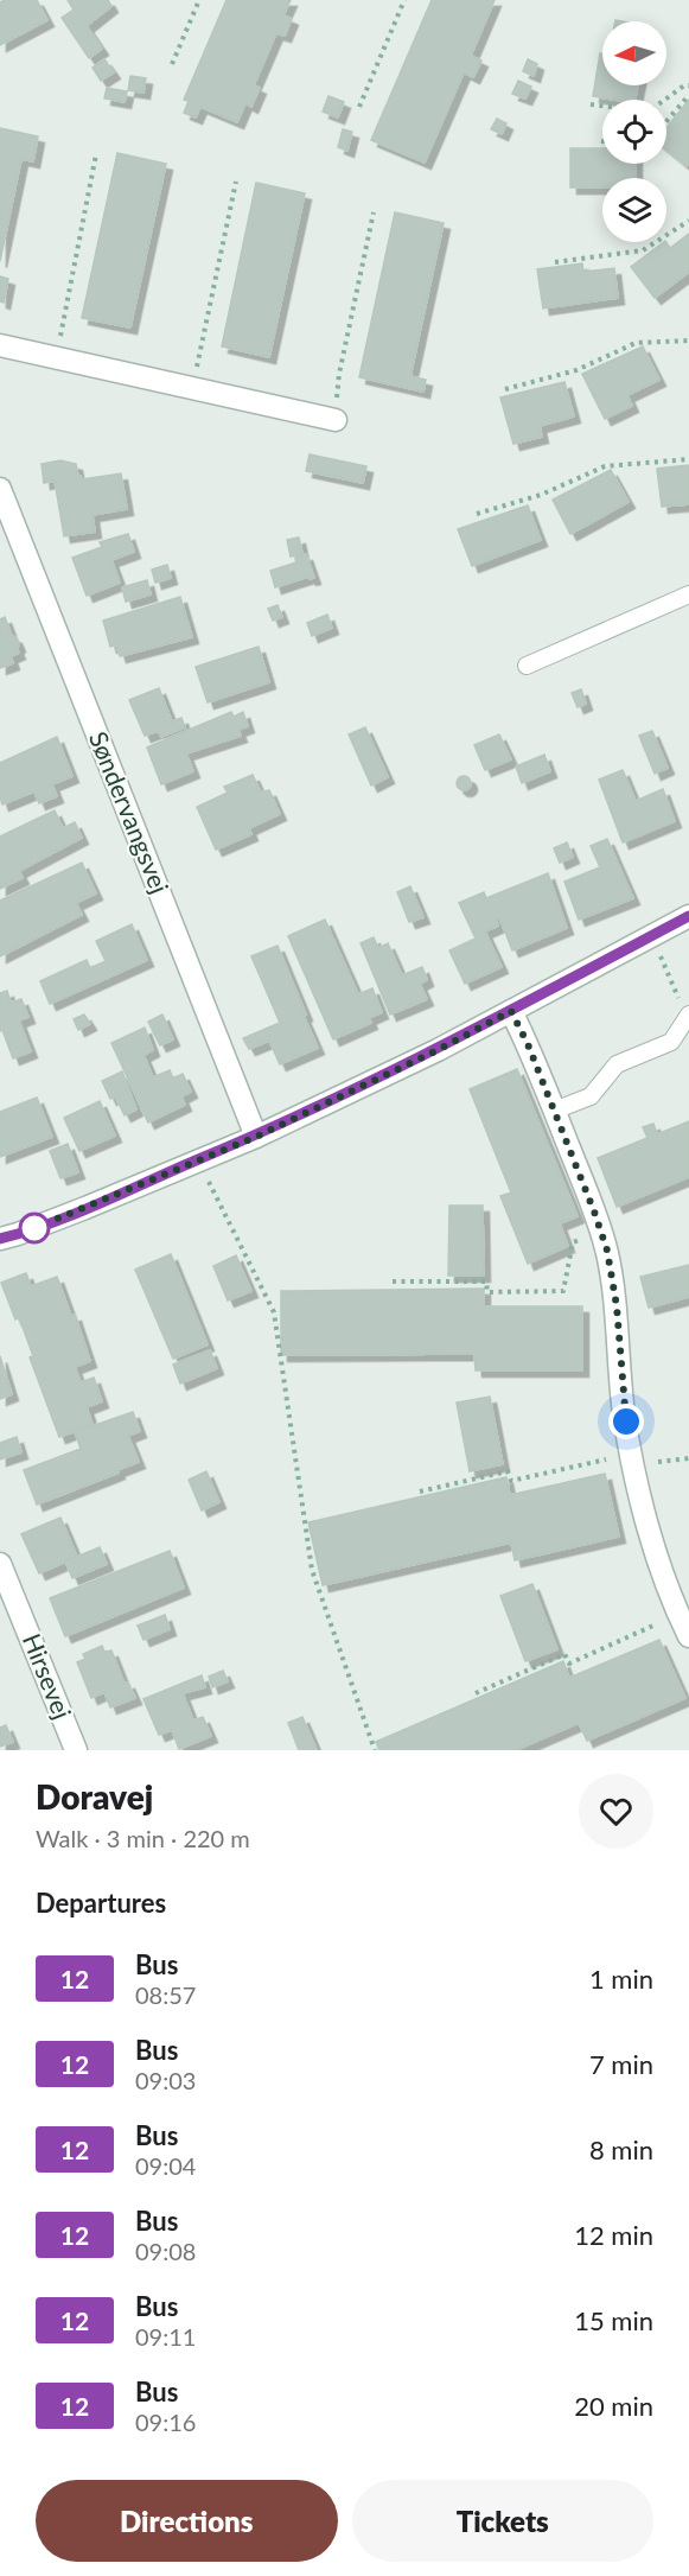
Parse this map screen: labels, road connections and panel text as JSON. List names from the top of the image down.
{
  "streets": {
    "street": ["Søndervangsvej", "Hirsevej"]
  },
  "lines": ["bus line 12"],
  "north": "left",
  "page": {
    "heading": [
      ["Doravej", "Walk · 3 min · 220 m"],
      "Departures"
    ],
    "list": [
      {
        "mark": "12",
        "name": "Bus",
        "note": "08:57",
        "value": "1 min"
      },
      {
        "mark": "12",
        "name": "Bus",
        "note": "09:03",
        "value": "7 min"
      },
      {
        "mark": "12",
        "name": "Bus",
        "note": "09:04",
        "value": "8 min"
      },
      {
        "mark": "12",
        "name": "Bus",
        "note": "09:08",
        "value": "12 min"
      },
      {
        "mark": "12",
        "name": "Bus",
        "note": "09:11",
        "value": "15 min"
      },
      {
        "mark": "12",
        "name": "Bus",
        "note": "09:16",
        "value": "20 min"
      }
    ],
    "buttons": ["Directions", "Tickets"]
  }
}
